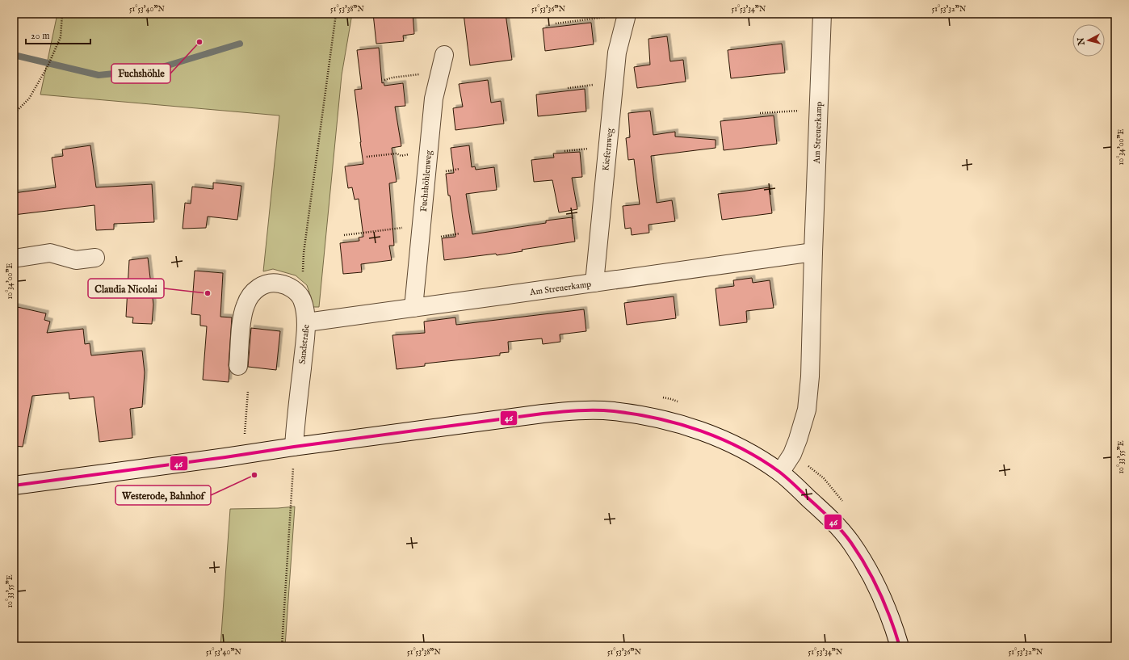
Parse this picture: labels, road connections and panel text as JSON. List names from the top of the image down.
{
  "streets": {
    "street": [
      "Am Streuerkamp",
      "Kiefernweg",
      "Fuchshöhlenweg",
      "Sandstraße"
    ]
  },
  "crossings": [
    ["Am Streuerkamp", "Kiefernweg"],
    ["Am Streuerkamp", "Fuchshöhlenweg"],
    ["Am Streuerkamp", "Sandstraße"]
  ],
  "places": ["Fuchshöhle", "Claudia Nicolai", "Westerode, Bahnhof"],
  "lines": ["transit line 46"],
  "scale_bar": "20 m",
  "north": "left",
  "coordinates": [
    "51°53'40\"N",
    "51°53'38\"N",
    "51°53'36\"N",
    "51°53'34\"N",
    "51°53'32\"N",
    "10°34'00\"E",
    "10°33'55\"E"
  ]
}
